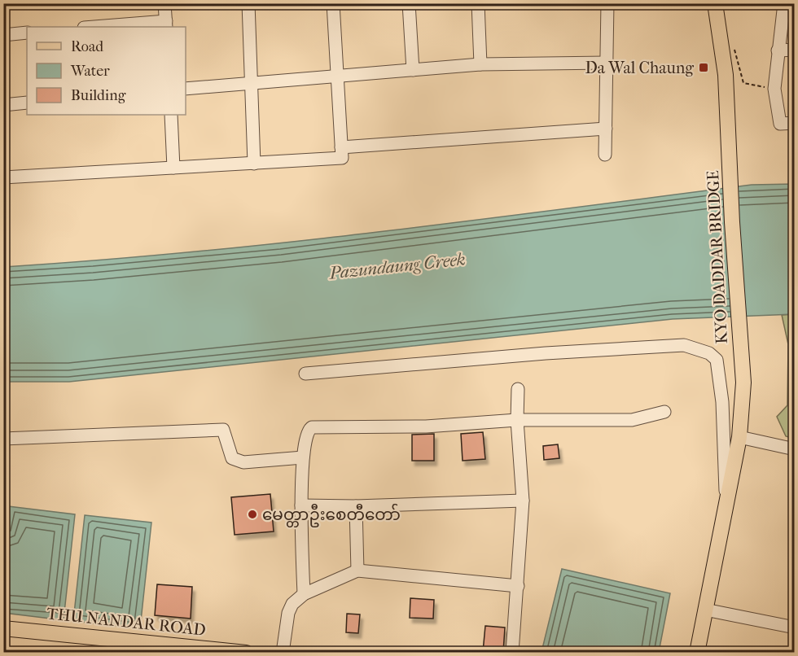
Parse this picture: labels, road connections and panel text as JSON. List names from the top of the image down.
{
  "streets": {
    "main road": ["KYO DADDAR BRIDGE", "THU NANDAR ROAD"]
  },
  "water": ["Pazundaung Creek"],
  "places": {
    "transit": ["Da Wal Chaung"],
    "other": ["မေတ္တာဦးစေတီတော်"]
  },
  "legend": ["Road", "Water", "Building"]
}
